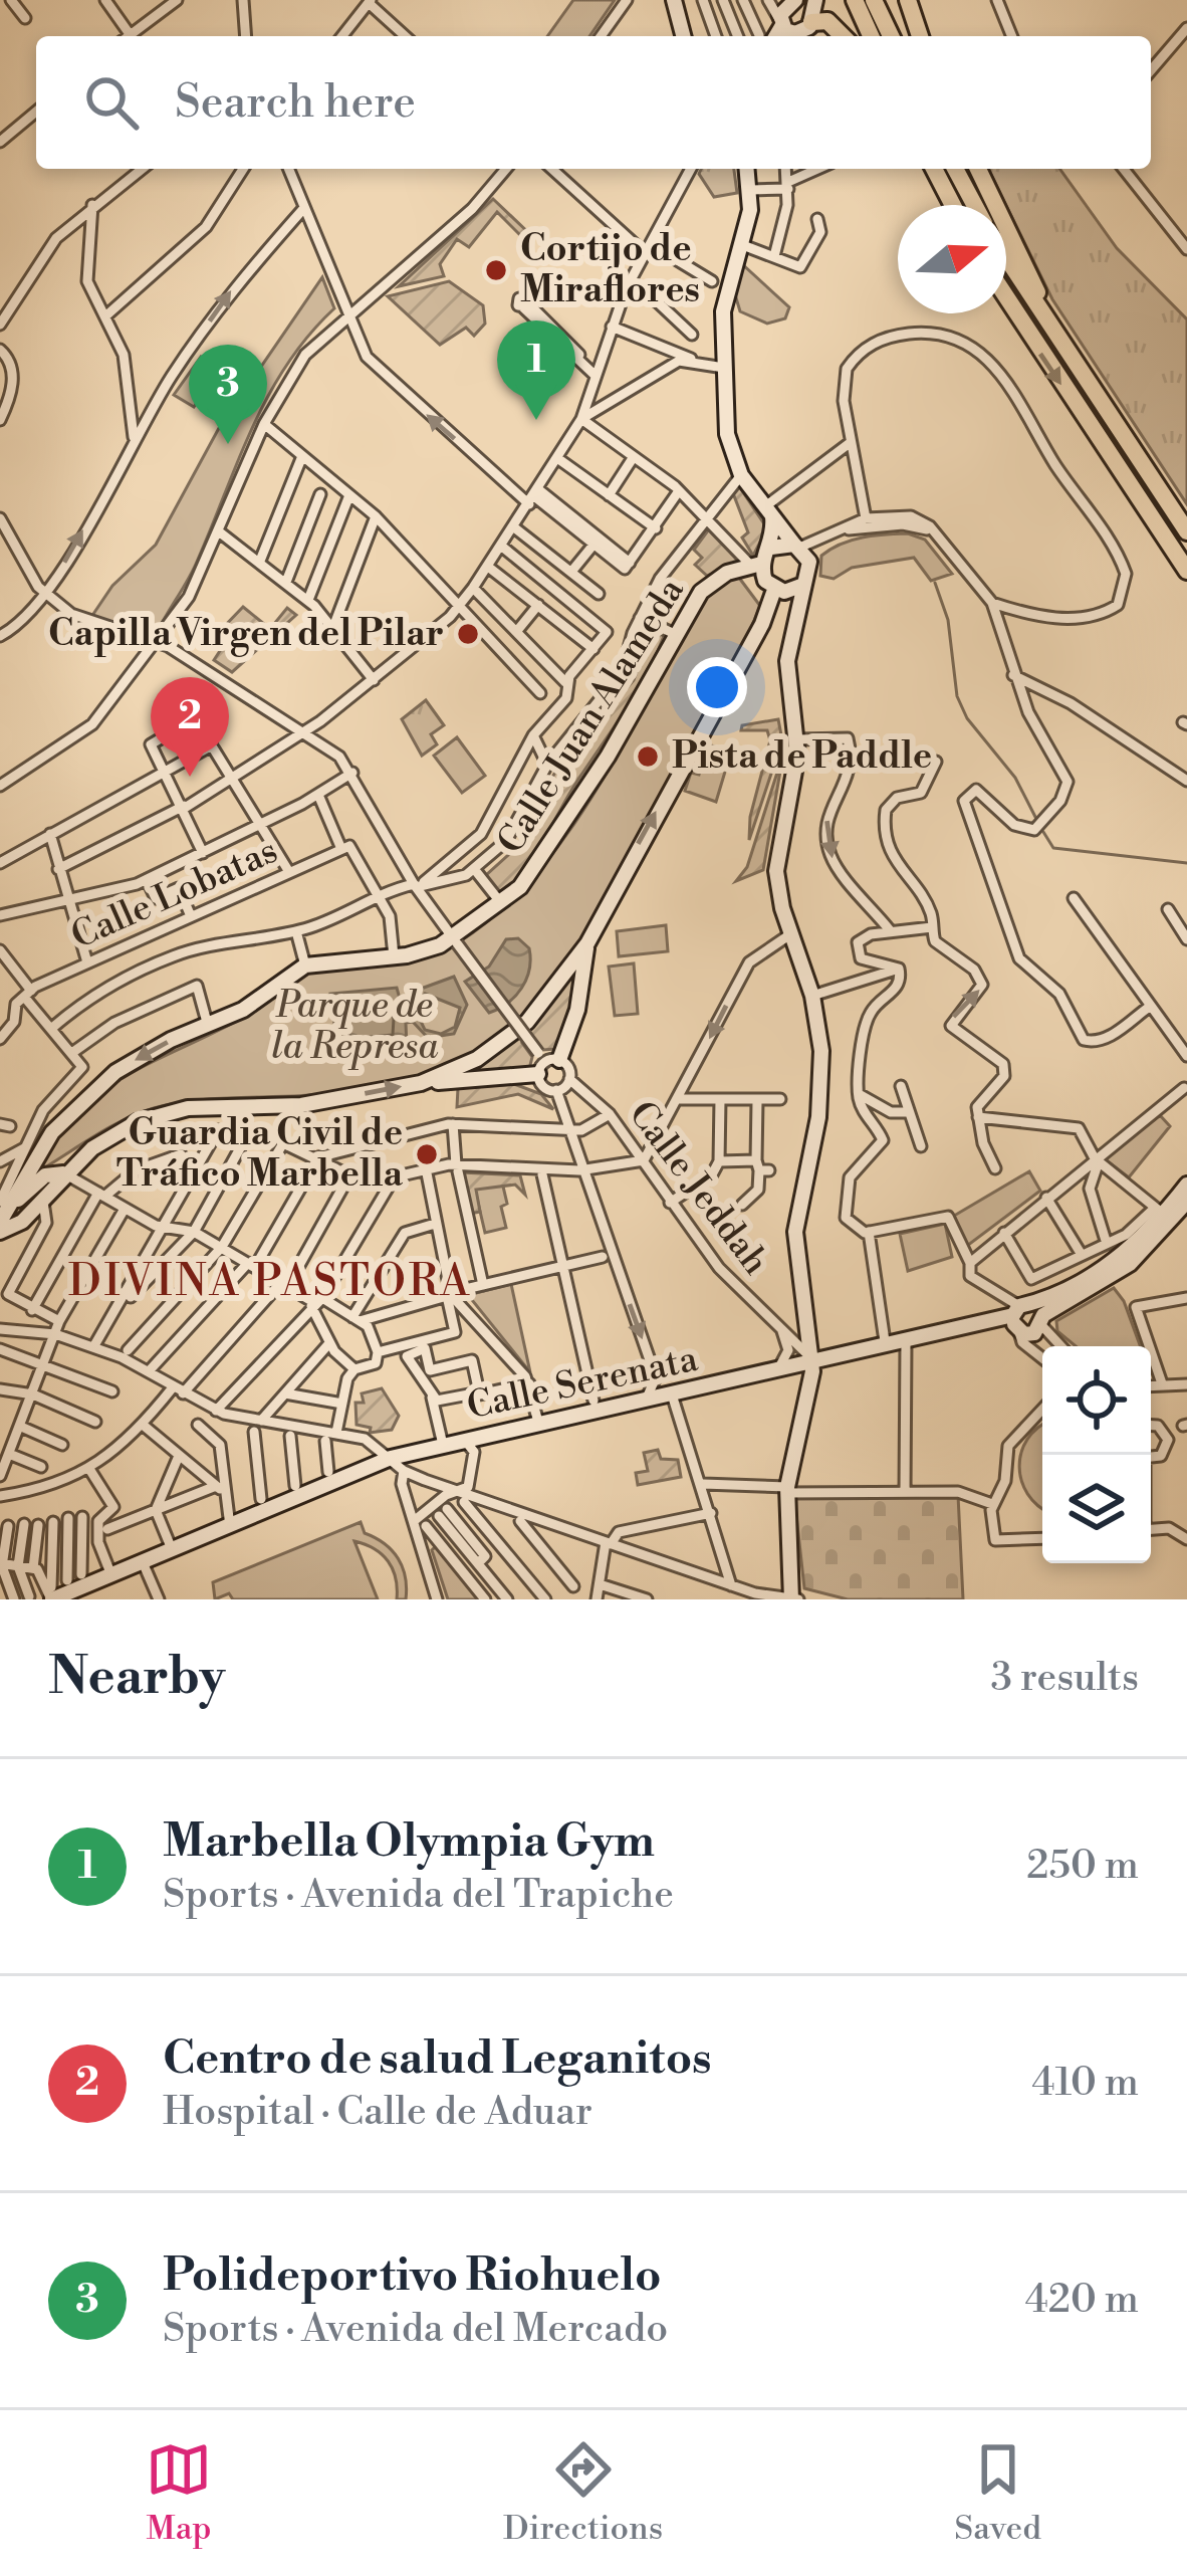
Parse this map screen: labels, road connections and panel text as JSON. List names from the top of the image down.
{
  "streets": {
    "main road": ["Calle Juan Alameda", "Calle Serenata"],
    "street": ["Calle Lobatas", "Calle Jeddah"]
  },
  "crossings": [
    ["Calle Jeddah", "Calle Serenata"]
  ],
  "districts": ["DIVINA PASTORA"],
  "parks": ["Parque de la Represa"],
  "places": [
    "Cortijo de Miraflores",
    "Capilla Virgen del Pilar",
    "Pista de Paddle",
    "Guardia Civil de Tráfico Marbella"
  ],
  "north": "right",
  "page": {
    "search": "Search here",
    "pins": ["1", "3", "2"],
    "heading": ["Nearby", "3 results"],
    "list": [
      {
        "mark": "1",
        "name": "Marbella Olympia Gym",
        "note": "Sports · Avenida del Trapiche",
        "value": "250 m"
      },
      {
        "mark": "2",
        "name": "Centro de salud Leganitos",
        "note": "Hospital · Calle de Aduar",
        "value": "410 m"
      },
      {
        "mark": "3",
        "name": "Polideportivo Riohuelo",
        "note": "Sports · Avenida del Mercado",
        "value": "420 m"
      }
    ],
    "nav": ["Map", "Directions", "Saved"]
  }
}
